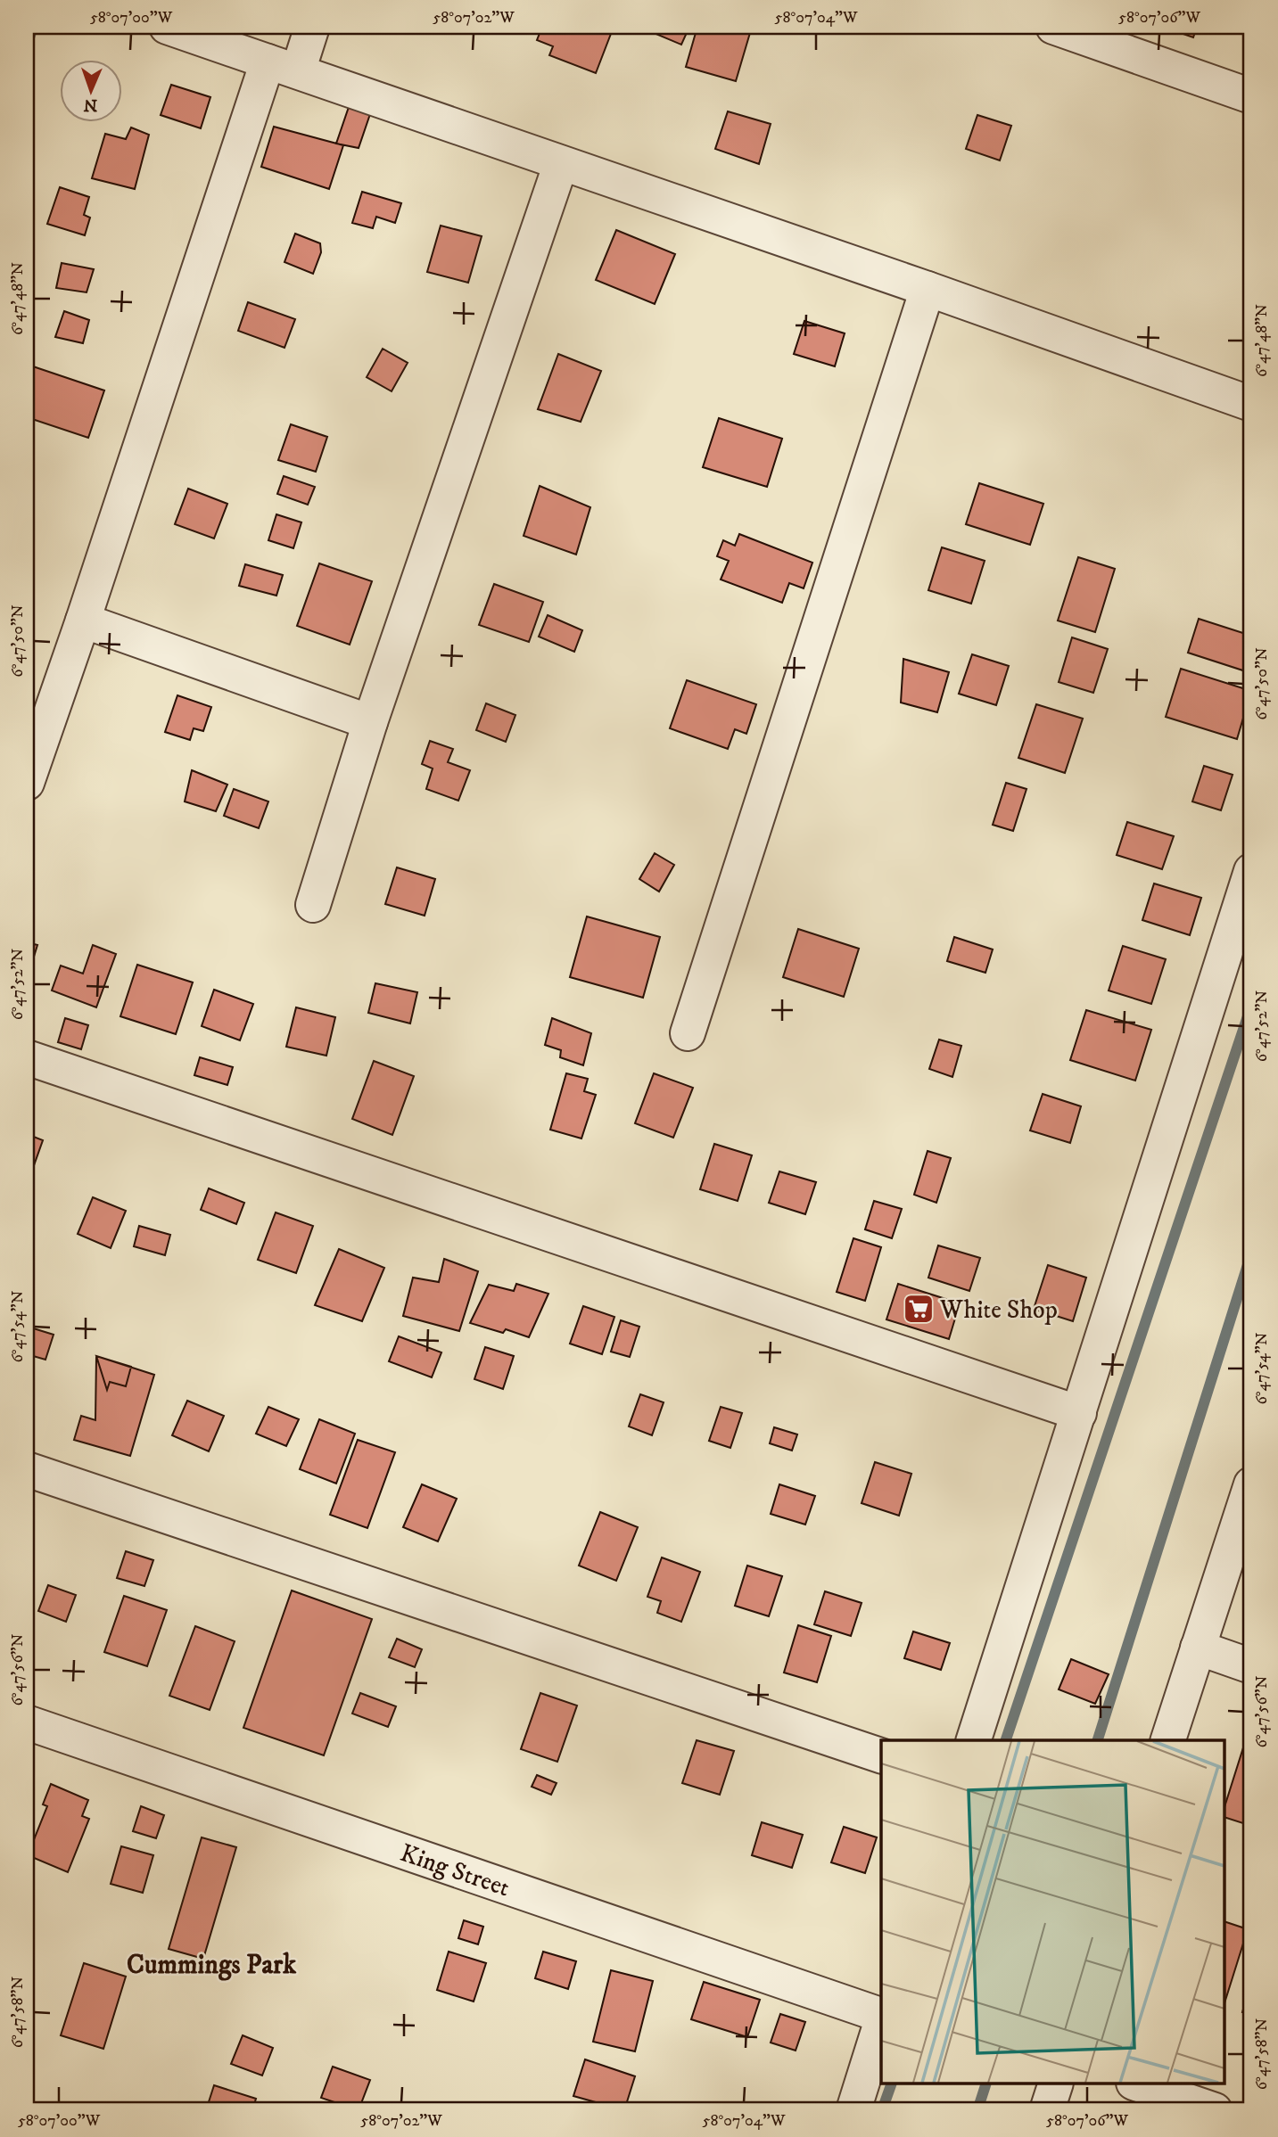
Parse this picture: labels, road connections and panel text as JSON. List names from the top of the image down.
{
  "streets": {
    "street": ["King Street"]
  },
  "districts": ["Cummings Park"],
  "places": {
    "supermarket": ["White Shop"]
  },
  "north": "bottom",
  "coordinates": [
    "58°07'00\"W",
    "58°07'02\"W",
    "58°07'04\"W",
    "58°07'06\"W",
    "6°47'48\"N",
    "6°47'50\"N",
    "6°47'52\"N",
    "6°47'54\"N",
    "6°47'56\"N",
    "6°47'58\"N"
  ]
}
